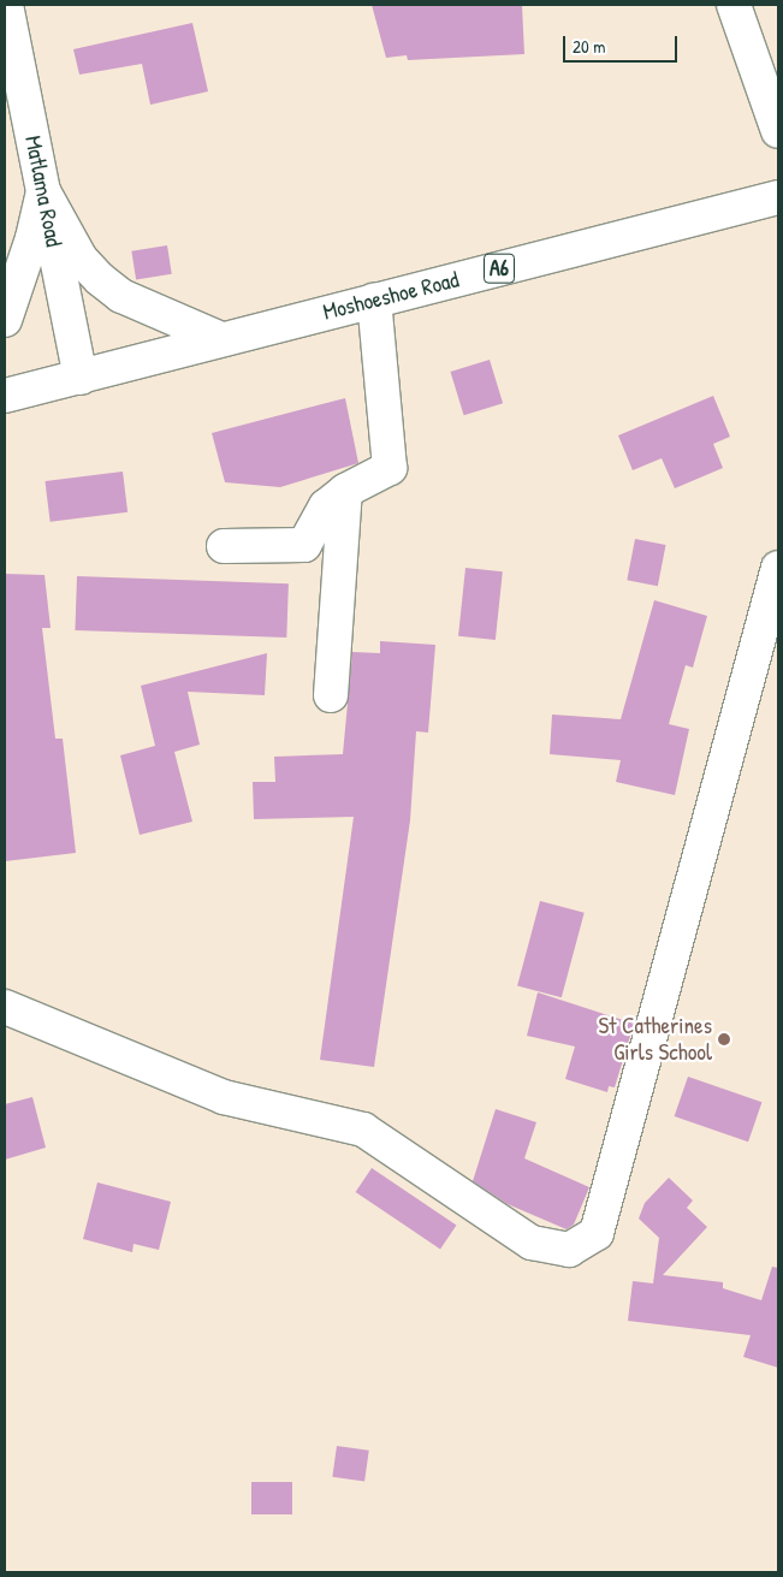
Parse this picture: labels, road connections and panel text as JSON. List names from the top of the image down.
{
  "streets": {
    "street": ["Matlama Road", "A6", "Moshoeshoe Road"]
  },
  "crossings": [
    ["Matlama Road", "Moshoeshoe Road"]
  ],
  "places": ["St Catherines Girls School"],
  "scale_bar": "20 m"
}
